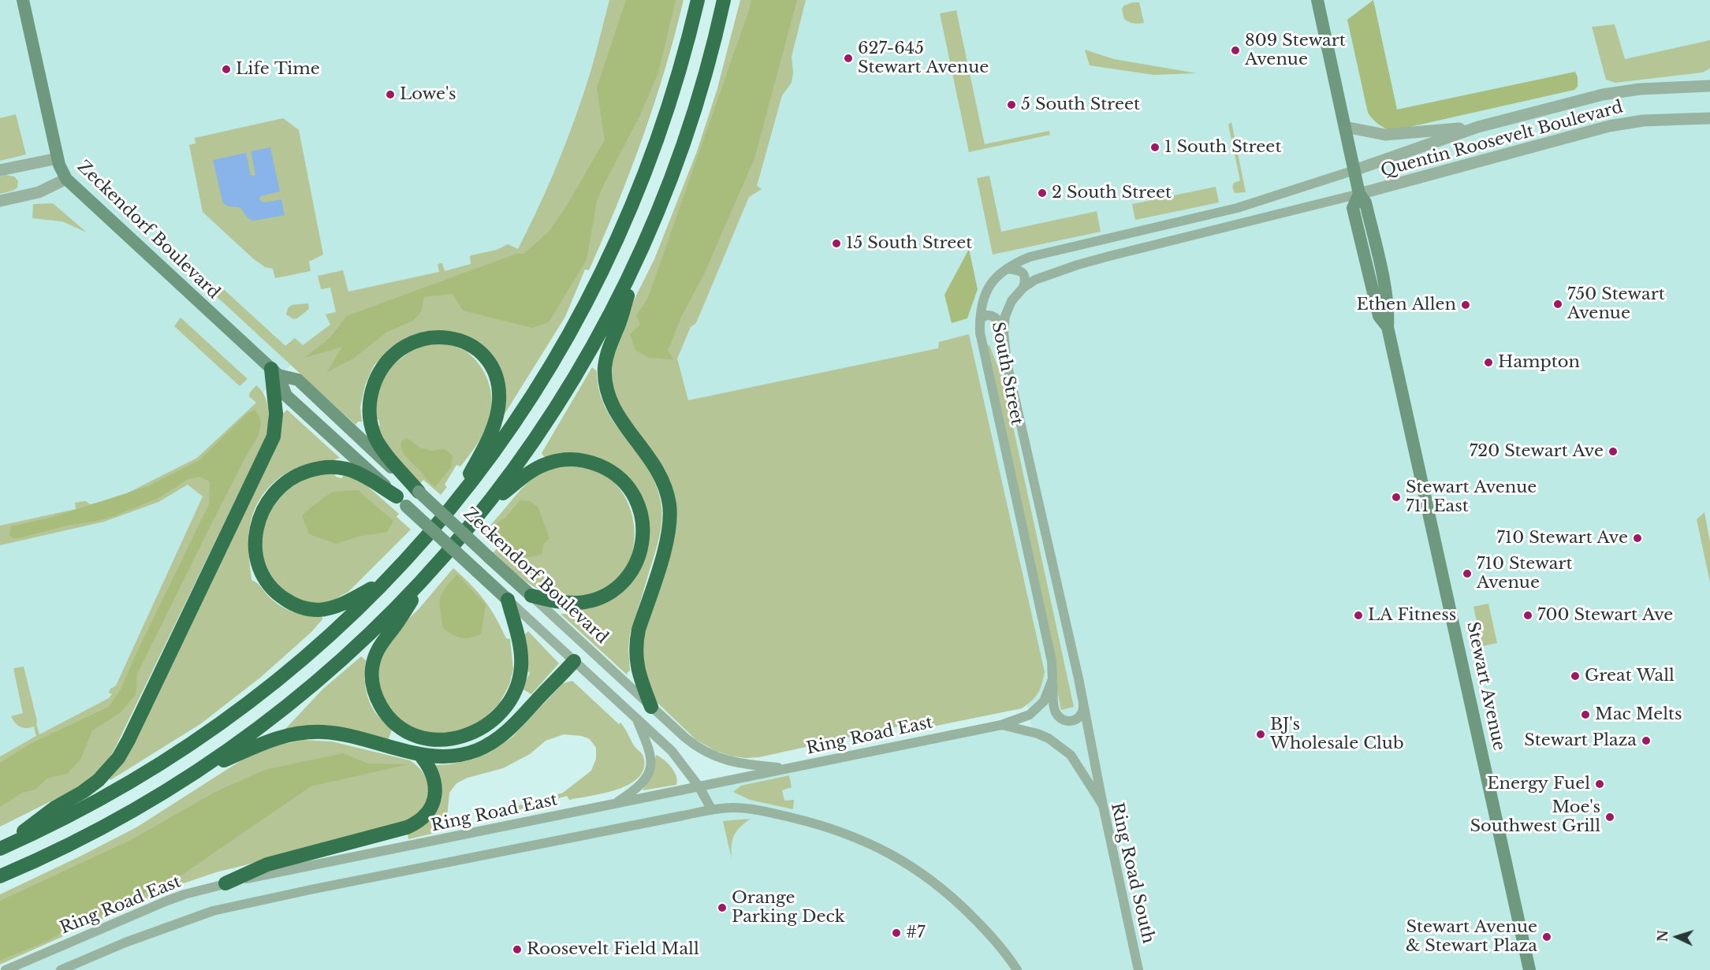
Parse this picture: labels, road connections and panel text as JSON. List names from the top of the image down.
{
  "streets": {
    "main road": ["Zeckendorf Boulevard", "Stewart Avenue"],
    "street": [
      "Quentin Roosevelt Boulevard",
      "South Street",
      "Ring Road East",
      "Ring Road South"
    ]
  },
  "crossings": [
    ["Quentin Roosevelt Boulevard", "South Street"],
    ["Quentin Roosevelt Boulevard", "Stewart Avenue"],
    ["Zeckendorf Boulevard", "Ring Road East"],
    ["South Street", "Stewart Avenue"],
    ["South Street", "Ring Road East"],
    ["South Street", "Ring Road South"],
    ["Ring Road East", "Ring Road South"]
  ],
  "places": [
    "809 Stewart Avenue",
    "627-645 Stewart Avenue",
    "Life Time",
    "Lowe's",
    "5 South Street",
    "1 South Street",
    "2 South Street",
    "15 South Street",
    "750 Stewart Avenue",
    "Ethen Allen",
    "Hampton",
    "720 Stewart Ave",
    "Stewart Avenue 711 East",
    "710 Stewart Ave",
    "710 Stewart Avenue",
    "LA Fitness",
    "700 Stewart Ave",
    "Great Wall",
    "Mac Melts",
    "BJ's Wholesale Club",
    "Stewart Plaza",
    "Energy Fuel",
    "Moe's Southwest Grill",
    "Orange Parking Deck",
    "#7",
    "Stewart Avenue & Stewart Plaza",
    "Roosevelt Field Mall"
  ],
  "north": "left"
}
